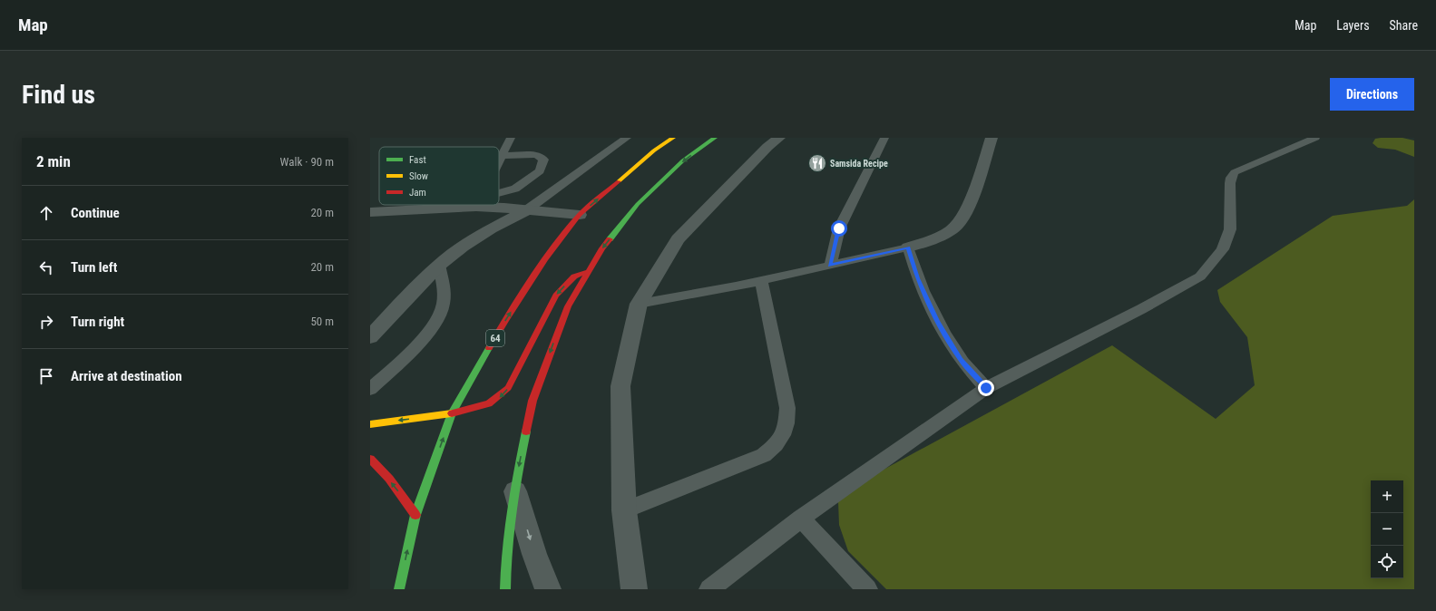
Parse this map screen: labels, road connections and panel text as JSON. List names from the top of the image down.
{
  "streets": {
    "main road": ["64"]
  },
  "places": {
    "restaurant": ["Samsida Recipe"]
  },
  "legend": ["Fast", "Slow", "Jam"],
  "page": {
    "header": "Map",
    "nav": ["Map", "Layers", "Share"],
    "buttons": "Directions",
    "title": "Find us",
    "heading": ["2 min", "Walk · 90 m"],
    "list": [
      ["Continue", "20 m"],
      ["Turn left", "20 m"],
      ["Turn right", "50 m"],
      "Arrive at destination"
    ],
    "map_buttons": ["+", "−"]
  }
}
